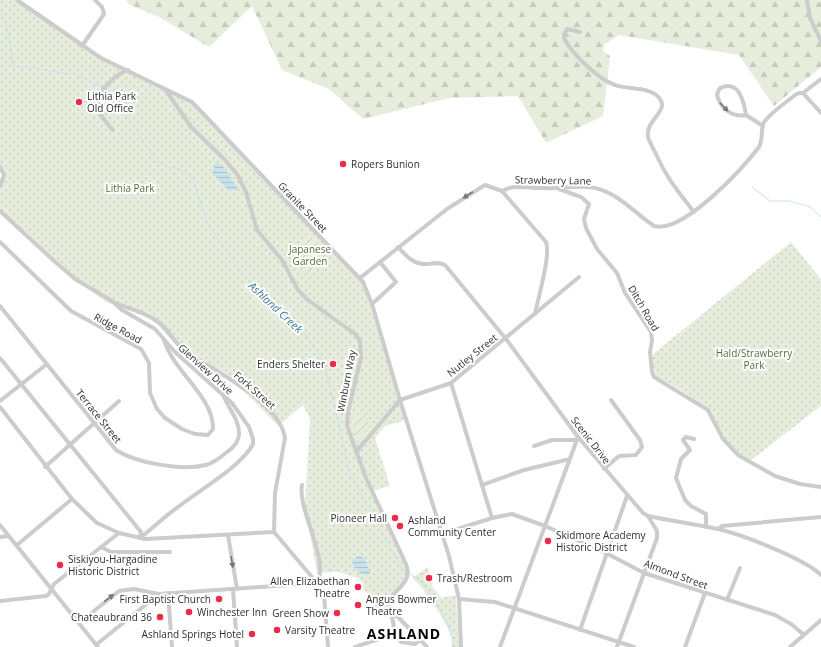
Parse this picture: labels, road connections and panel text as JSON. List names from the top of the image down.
{
  "streets": {
    "street": [
      "Strawberry Lane",
      "Granite Street",
      "Ditch Road",
      "Ridge Road",
      "Nutley Street",
      "Glenview Drive",
      "Winburn Way",
      "Fork Street",
      "Terrace Street",
      "Scenic Drive",
      "Almond Street"
    ]
  },
  "crossings": [
    ["Strawberry Lane", "Granite Street"],
    ["Strawberry Lane", "Ditch Road"],
    ["Strawberry Lane", "Scenic Drive"],
    ["Granite Street", "Nutley Street"],
    ["Granite Street", "Winburn Way"],
    ["Granite Street", "Almond Street"],
    ["Ridge Road", "Glenview Drive"],
    ["Nutley Street", "Scenic Drive"],
    ["Glenview Drive", "Fork Street"],
    ["Glenview Drive", "Terrace Street"]
  ],
  "districts": ["ASHLAND"],
  "water": ["Ashland Creek"],
  "parks": ["Lithia Park", "Japanese Garden", "Hald/Strawberry Park"],
  "places": [
    "Lithia Park Old Office",
    "Ropers Bunion",
    "Enders Shelter",
    "Pioneer Hall",
    "Ashland Community Center",
    "Skidmore Academy Historic District",
    "Siskiyou-Hargadine Historic District",
    "Trash/Restroom",
    "Allen Elizabethan Theatre",
    "First Baptist Church",
    "Angus Bowmer Theatre",
    "Winchester Inn",
    "Green Show",
    "Chateaubrand 36",
    "Varsity Theatre",
    "Ashland Springs Hotel"
  ]
}
